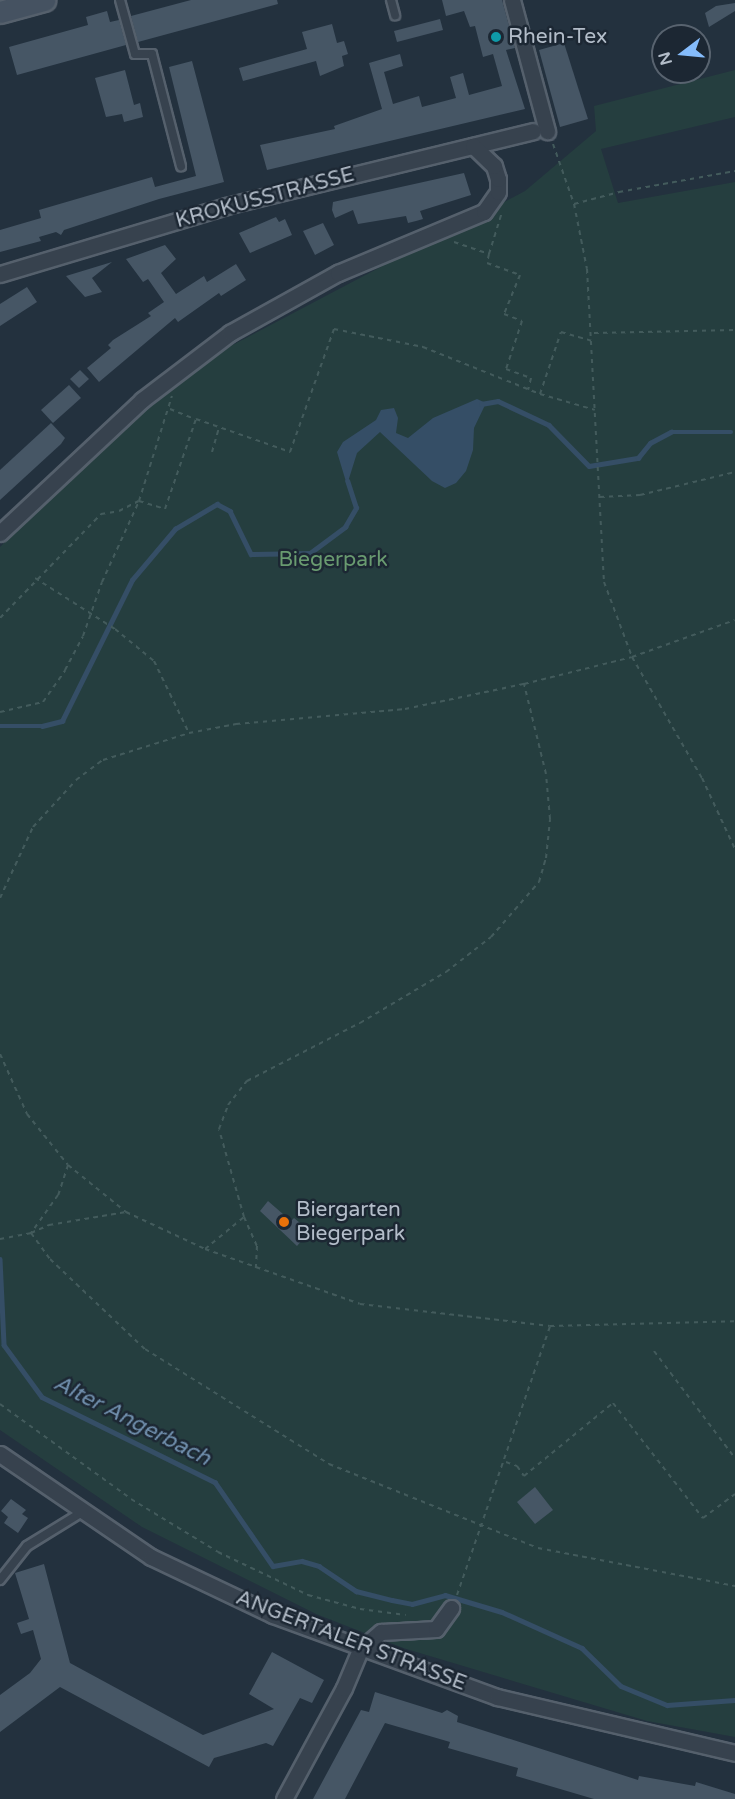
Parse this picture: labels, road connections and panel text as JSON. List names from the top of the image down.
{
  "streets": {
    "street": ["KROKUSSTRASSE", "ANGERTALER STRASSE"]
  },
  "water": ["Alter Angerbach"],
  "parks": ["Biegerpark"],
  "places": ["Rhein-Tex", "Biergarten Biegerpark"],
  "north": "left"
}
